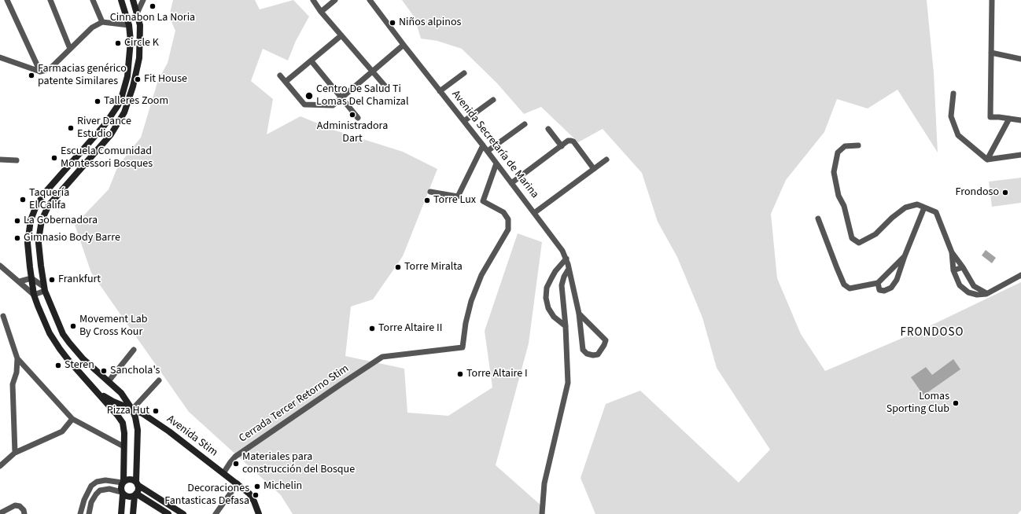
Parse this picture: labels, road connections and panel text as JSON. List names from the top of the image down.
{
  "streets": {
    "main road": ["Avenida Stim"],
    "street": ["Avenida Secretaría de Marina", "Cerrada Tercer Retorno Stim"]
  },
  "crossings": [
    ["Avenida Secretaría de Marina", "Cerrada Tercer Retorno Stim"],
    ["Cerrada Tercer Retorno Stim", "Avenida Stim"]
  ],
  "districts": ["FRONDOSO"],
  "places": [
    "Cinnabon La Noria",
    "Niños alpinos",
    "Circle K",
    "Farmacias genérico patente Similares",
    "Fit House",
    "Centro De Salud Ti Lomas Del Chamizal",
    "Talleres Zoom",
    "Administradora Dart",
    "River Dance Estudio",
    "Escuela Comunidad Montessori Bosques",
    "Frondoso",
    "Taquería El Califa",
    "Torre Lux",
    "La Gobernadora",
    "Gimnasio Body Barre",
    "Torre Miralta",
    "Frankfurt",
    "Movement Lab By Cross Kour",
    "Torre Altaire II",
    "Steren",
    "Sanchola's",
    "Torre Altaire I",
    "Lomas Sporting Club",
    "Pizza Hut",
    "Materiales para construcción del Bosque",
    "Michelin",
    "Decoraciones Fantasticas Defasa"
  ]
}
